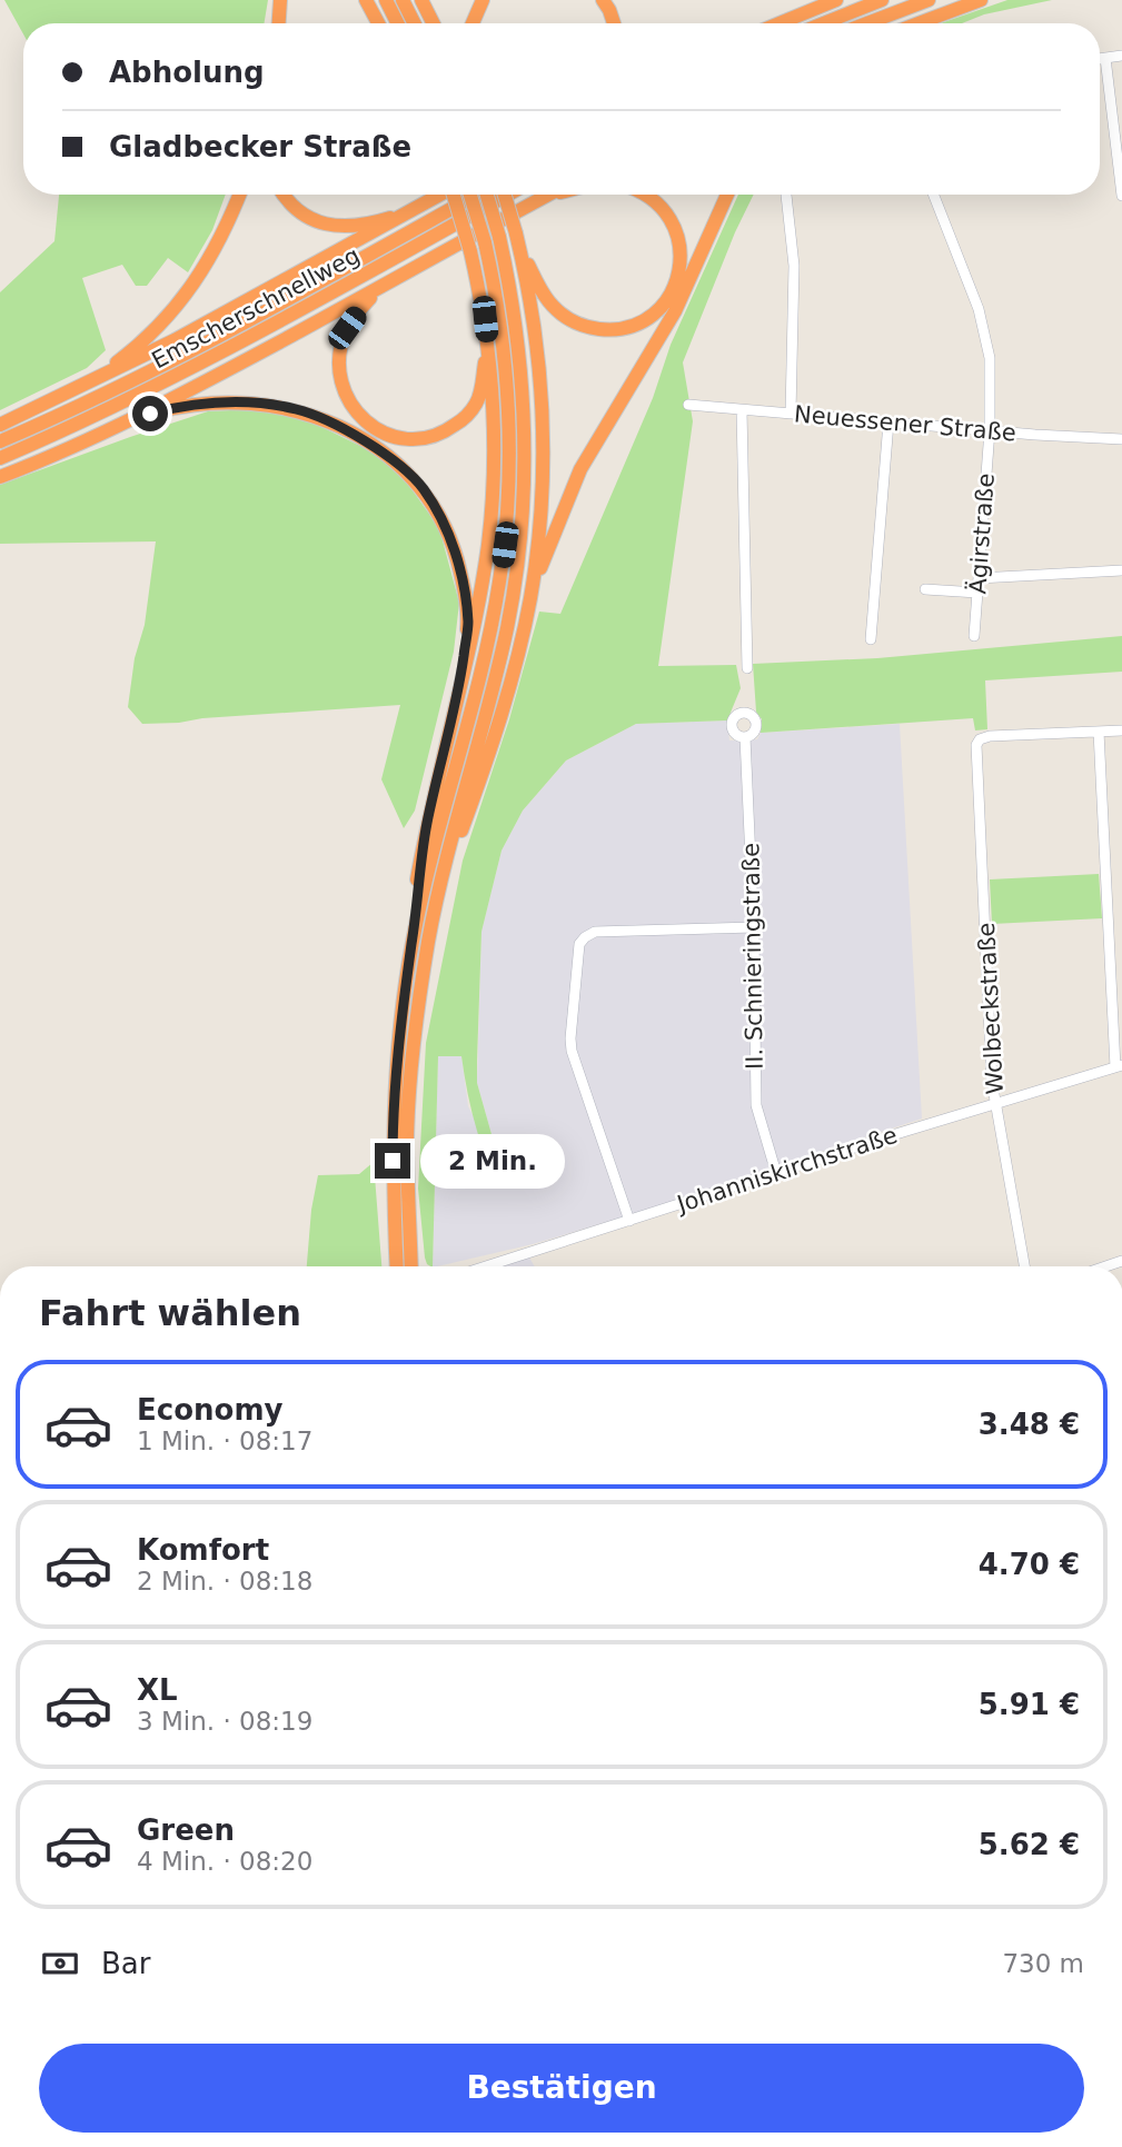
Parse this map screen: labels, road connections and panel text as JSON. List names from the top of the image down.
{
  "streets": {
    "highway": ["Emscherschnellweg"],
    "street": [
      "Neuessener Straße",
      "Ägirstraße",
      "II. Schnieringstraße",
      "Wolbeckstraße",
      "Johanniskirchstraße"
    ]
  },
  "crossings": [
    ["Neuessener Straße", "Ägirstraße"],
    ["II. Schnieringstraße", "Johanniskirchstraße"],
    ["Wolbeckstraße", "Johanniskirchstraße"]
  ],
  "page": {
    "banner": ["Abholung", "Gladbecker Straße"],
    "bubble": "2 Min.",
    "heading": "Fahrt wählen",
    "list": [
      {
        "name": "Economy",
        "note": "1 Min. · 08:17",
        "value": "3.48 €"
      },
      {
        "name": "Komfort",
        "note": "2 Min. · 08:18",
        "value": "4.70 €"
      },
      {
        "name": "XL",
        "note": "3 Min. · 08:19",
        "value": "5.91 €"
      },
      {
        "name": "Green",
        "note": "4 Min. · 08:20",
        "value": "5.62 €"
      }
    ],
    "pay": ["Bar", "730 m"],
    "buttons": "Bestätigen"
  }
}
